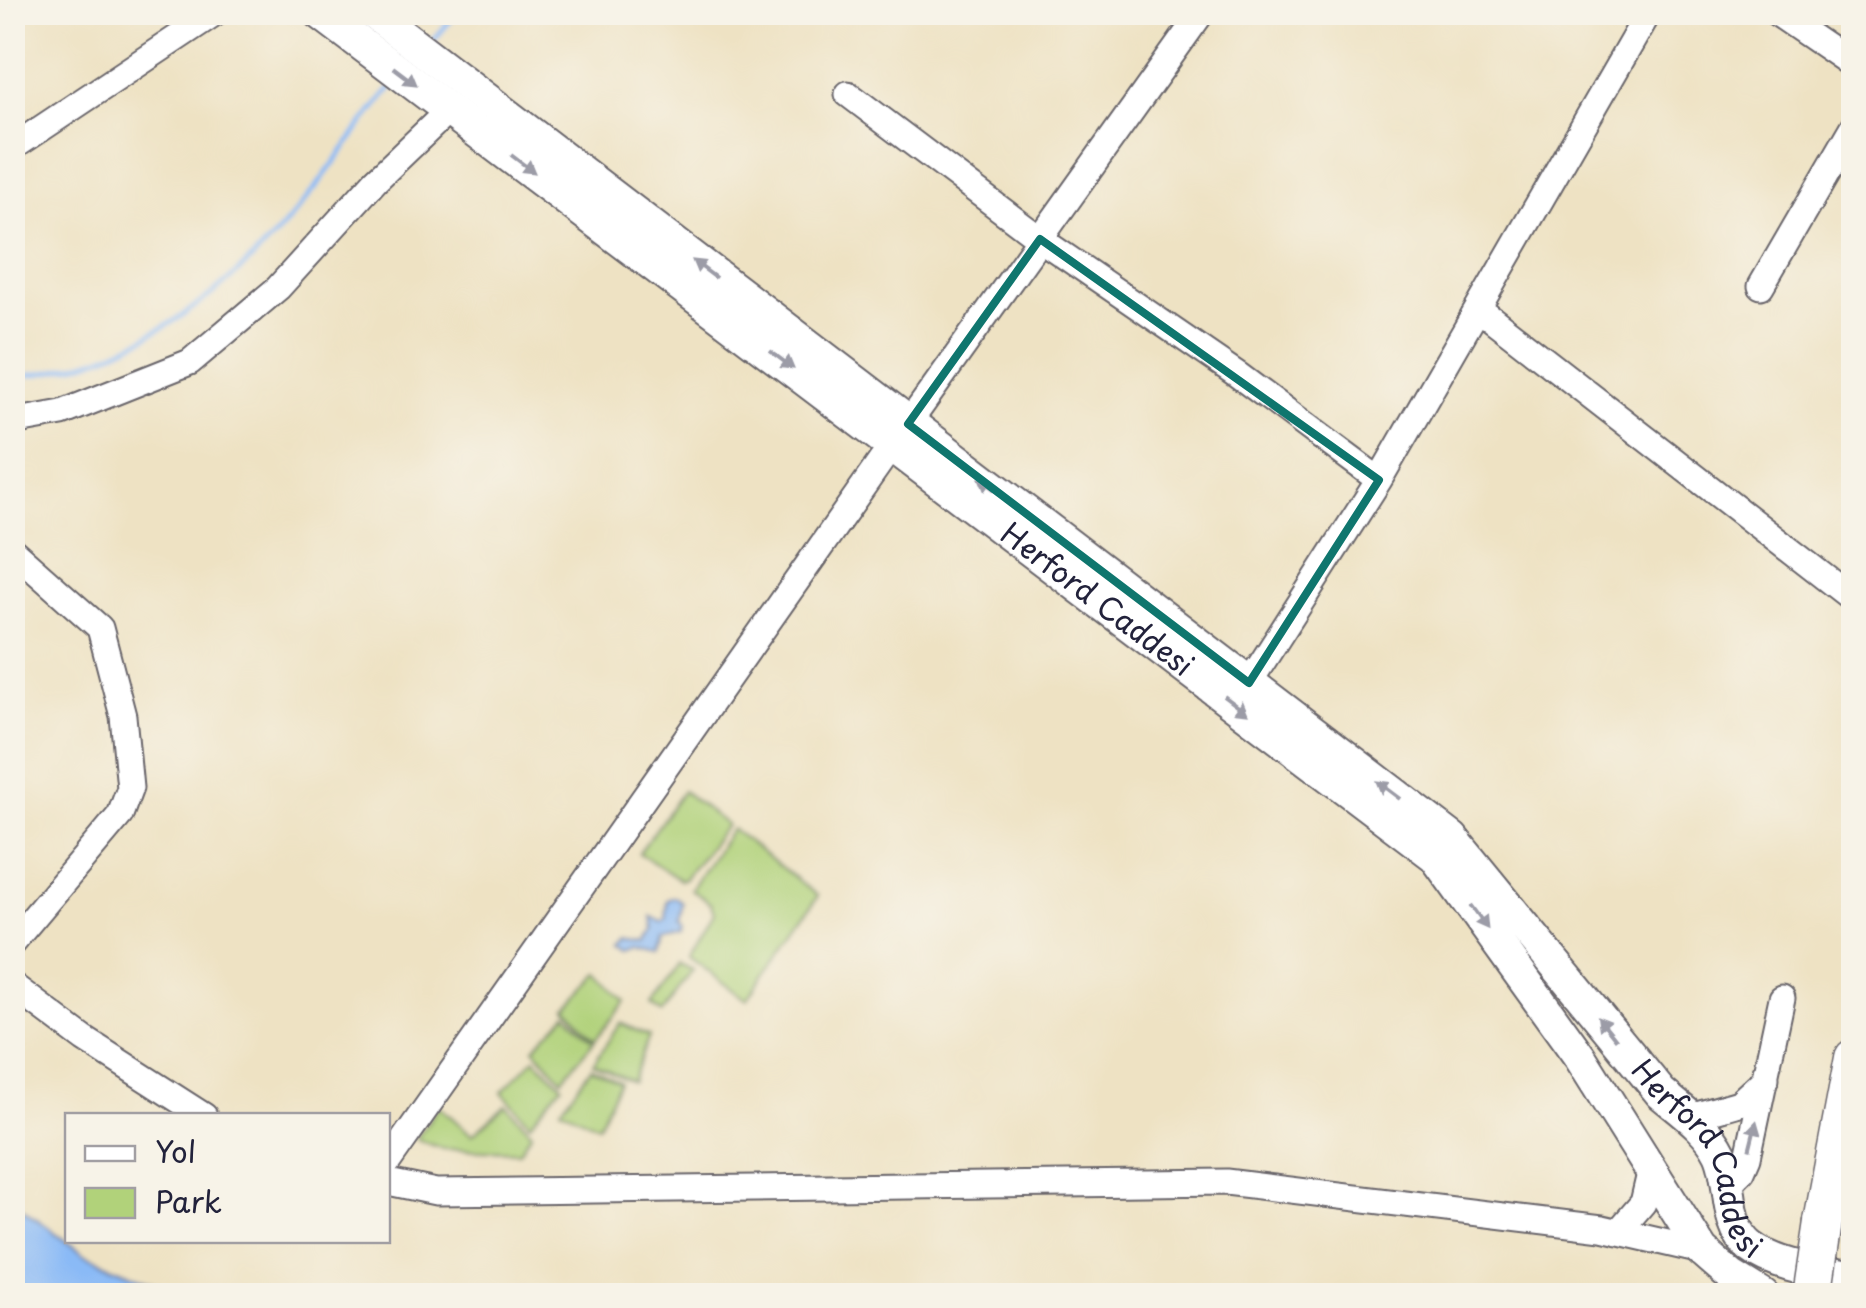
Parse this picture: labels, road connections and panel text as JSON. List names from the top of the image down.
{
  "streets": {
    "main road": ["Herford Caddesi"]
  },
  "legend": ["Yol", "Park"]
}
